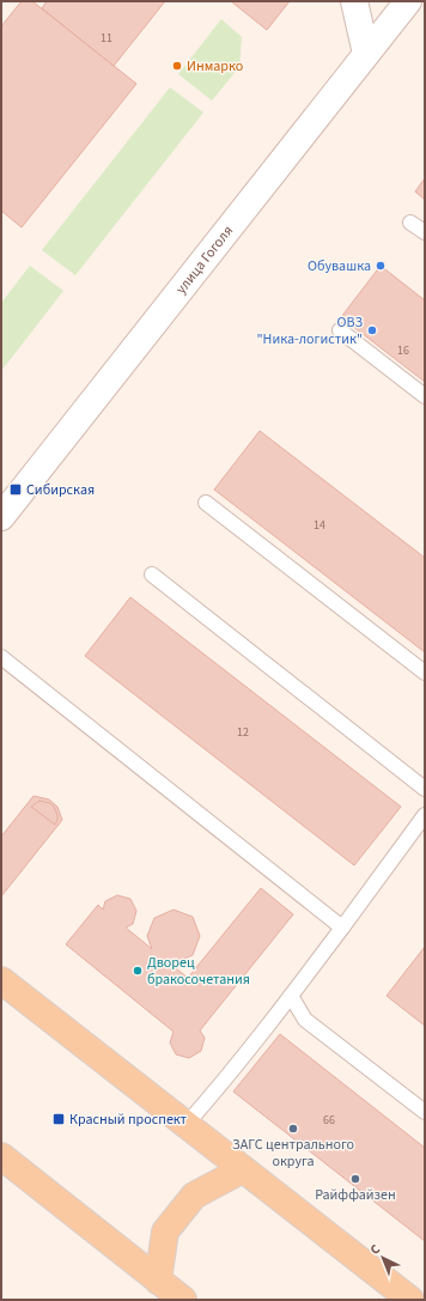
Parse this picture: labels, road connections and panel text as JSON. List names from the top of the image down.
{
  "streets": {
    "main road": ["улица Гоголя"]
  },
  "places": {
    "other": [
      "Инмарко",
      "Обувашка",
      "ОВЗ \"Ника-логистик\"",
      "Дворец бракосочетания",
      "ЗАГС центрального округа",
      "Райффайзен"
    ],
    "transit": ["Сибирская", "Красный проспект"]
  },
  "house_numbers": [
    "11",
    "16",
    "14",
    "12",
    "66"
  ],
  "north": "top left"
}
